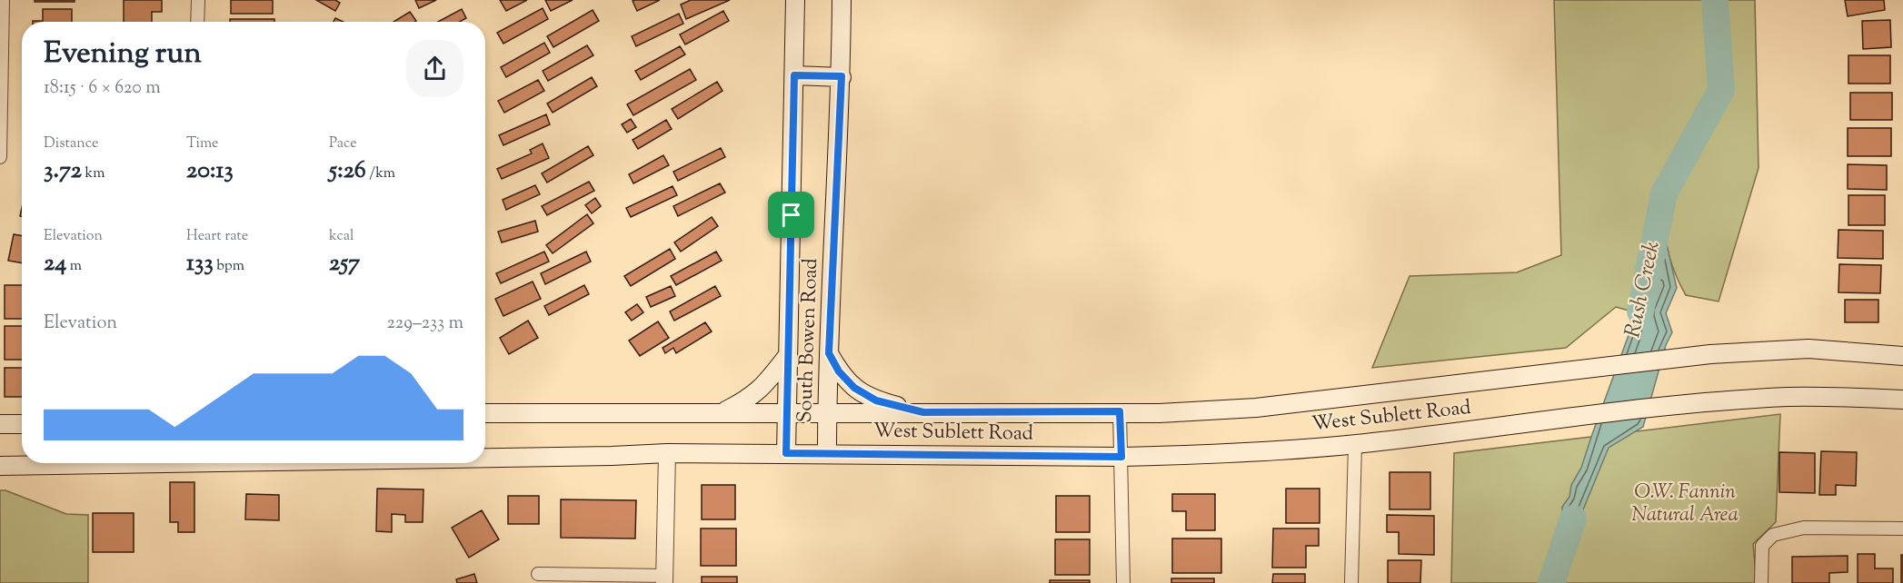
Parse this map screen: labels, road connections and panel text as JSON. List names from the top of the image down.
{
  "streets": {
    "main road": ["South Bowen Road", "West Sublett Road"]
  },
  "crossings": [
    ["South Bowen Road", "West Sublett Road"]
  ],
  "water": ["Rush Creek"],
  "parks": ["O.W. Fannin Natural Area"],
  "page": {
    "heading": ["Evening run", "18:15 · 6 × 620 m"],
    "stats": [
      ["Distance", "3.72 km"],
      ["Time", "20:13"],
      ["Pace", "5:26 /km"],
      ["Elevation", "24 m"],
      ["Heart rate", "133 bpm"],
      ["kcal", "257"]
    ],
    "chart": ["Elevation", "229–233 m"]
  }
}
